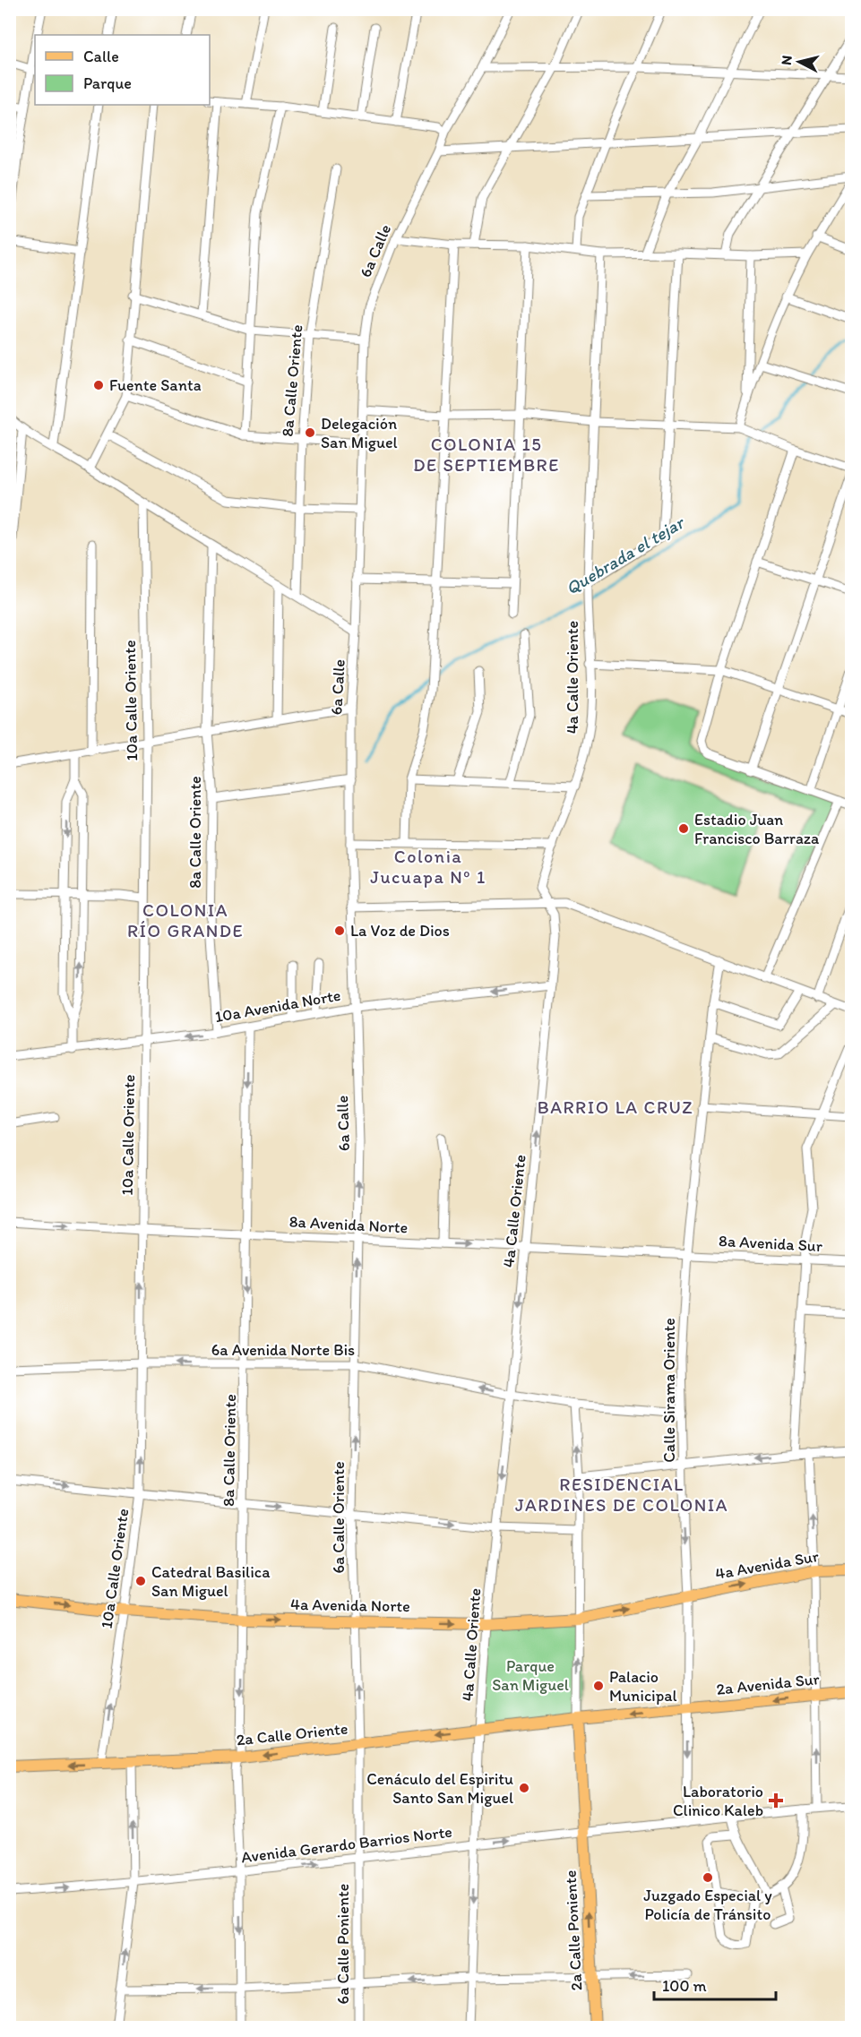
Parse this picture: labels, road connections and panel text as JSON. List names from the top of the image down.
{
  "streets": {
    "main road": [
      "4a Avenida Sur",
      "4a Avenida Norte",
      "2a Avenida Sur",
      "2a Calle Oriente",
      "2a Calle Poniente"
    ],
    "street": [
      "6a Calle",
      "8a Calle Oriente",
      "4a Calle Oriente",
      "10a Calle Oriente",
      "10a Avenida Norte",
      "8a Avenida Norte",
      "8a Avenida Sur",
      "6a Avenida Norte Bis",
      "Calle Sirama Oriente",
      "6a Calle Oriente",
      "Avenida Gerardo Barrios Norte",
      "6a Calle Poniente"
    ]
  },
  "crossings": [
    ["6a Calle", "10a Avenida Norte"],
    ["6a Calle", "8a Avenida Norte"],
    ["6a Calle", "6a Calle Oriente"],
    ["8a Calle Oriente", "10a Avenida Norte"],
    ["8a Calle Oriente", "8a Avenida Norte"],
    ["8a Calle Oriente", "6a Avenida Norte Bis"],
    ["8a Calle Oriente", "4a Avenida Norte"],
    ["8a Calle Oriente", "2a Calle Oriente"],
    ["8a Calle Oriente", "Avenida Gerardo Barrios Norte"],
    ["4a Calle Oriente", "10a Avenida Norte"],
    ["4a Calle Oriente", "8a Avenida Norte"],
    ["4a Calle Oriente", "6a Avenida Norte Bis"],
    ["4a Calle Oriente", "4a Avenida Norte"],
    ["4a Calle Oriente", "2a Calle Oriente"],
    ["4a Calle Oriente", "Avenida Gerardo Barrios Norte"],
    ["10a Calle Oriente", "10a Avenida Norte"],
    ["10a Calle Oriente", "8a Avenida Norte"],
    ["10a Calle Oriente", "6a Avenida Norte Bis"],
    ["10a Calle Oriente", "4a Avenida Norte"],
    ["10a Calle Oriente", "2a Calle Oriente"],
    ["8a Avenida Norte", "8a Avenida Sur"],
    ["8a Avenida Norte", "Calle Sirama Oriente"],
    ["8a Avenida Norte", "6a Calle Oriente"],
    ["8a Avenida Sur", "Calle Sirama Oriente"],
    ["6a Avenida Norte Bis", "Calle Sirama Oriente"],
    ["6a Avenida Norte Bis", "6a Calle Oriente"],
    ["Calle Sirama Oriente", "4a Avenida Sur"],
    ["Calle Sirama Oriente", "4a Avenida Norte"],
    ["Calle Sirama Oriente", "2a Avenida Sur"],
    ["Calle Sirama Oriente", "2a Calle Oriente"],
    ["Calle Sirama Oriente", "Avenida Gerardo Barrios Norte"],
    ["6a Calle Oriente", "4a Avenida Norte"],
    ["6a Calle Oriente", "2a Calle Oriente"],
    ["6a Calle Oriente", "Avenida Gerardo Barrios Norte"],
    ["6a Calle Oriente", "6a Calle Poniente"],
    ["4a Avenida Sur", "4a Avenida Norte"],
    ["2a Avenida Sur", "2a Calle Oriente"],
    ["Avenida Gerardo Barrios Norte", "2a Calle Poniente"],
    ["Avenida Gerardo Barrios Norte", "6a Calle Poniente"]
  ],
  "one_way": [
    "10a Avenida Norte",
    "6a Avenida Norte Bis",
    "6a Calle Oriente",
    "4a Avenida Sur",
    "4a Avenida Norte",
    "2a Avenida Sur",
    "2a Calle Oriente",
    "Avenida Gerardo Barrios Norte",
    "2a Calle Poniente"
  ],
  "districts": [
    "COLONIA 15 DE SEPTIEMBRE",
    "Colonia Jucuapa Nº 1",
    "COLONIA RÍO GRANDE",
    "BARRIO LA CRUZ",
    "RESIDENCIAL JARDINES DE COLONIA"
  ],
  "water": ["Quebrada el tejar"],
  "parks": ["Parque San Miguel"],
  "places": {
    "other": [
      "Fuente Santa",
      "Delegación San Miguel",
      "Estadio Juan Francisco Barraza",
      "La Voz de Dios",
      "Catedral Basilica San Miguel",
      "Palacio Municipal",
      "Cenáculo del Espiritu Santo San Miguel",
      "Juzgado Especial y Policía de Tránsito"
    ],
    "health": ["Laboratorio Clinico Kaleb"]
  },
  "legend": ["Calle", "Parque"],
  "scale_bar": "100 m",
  "north": "left"
}
